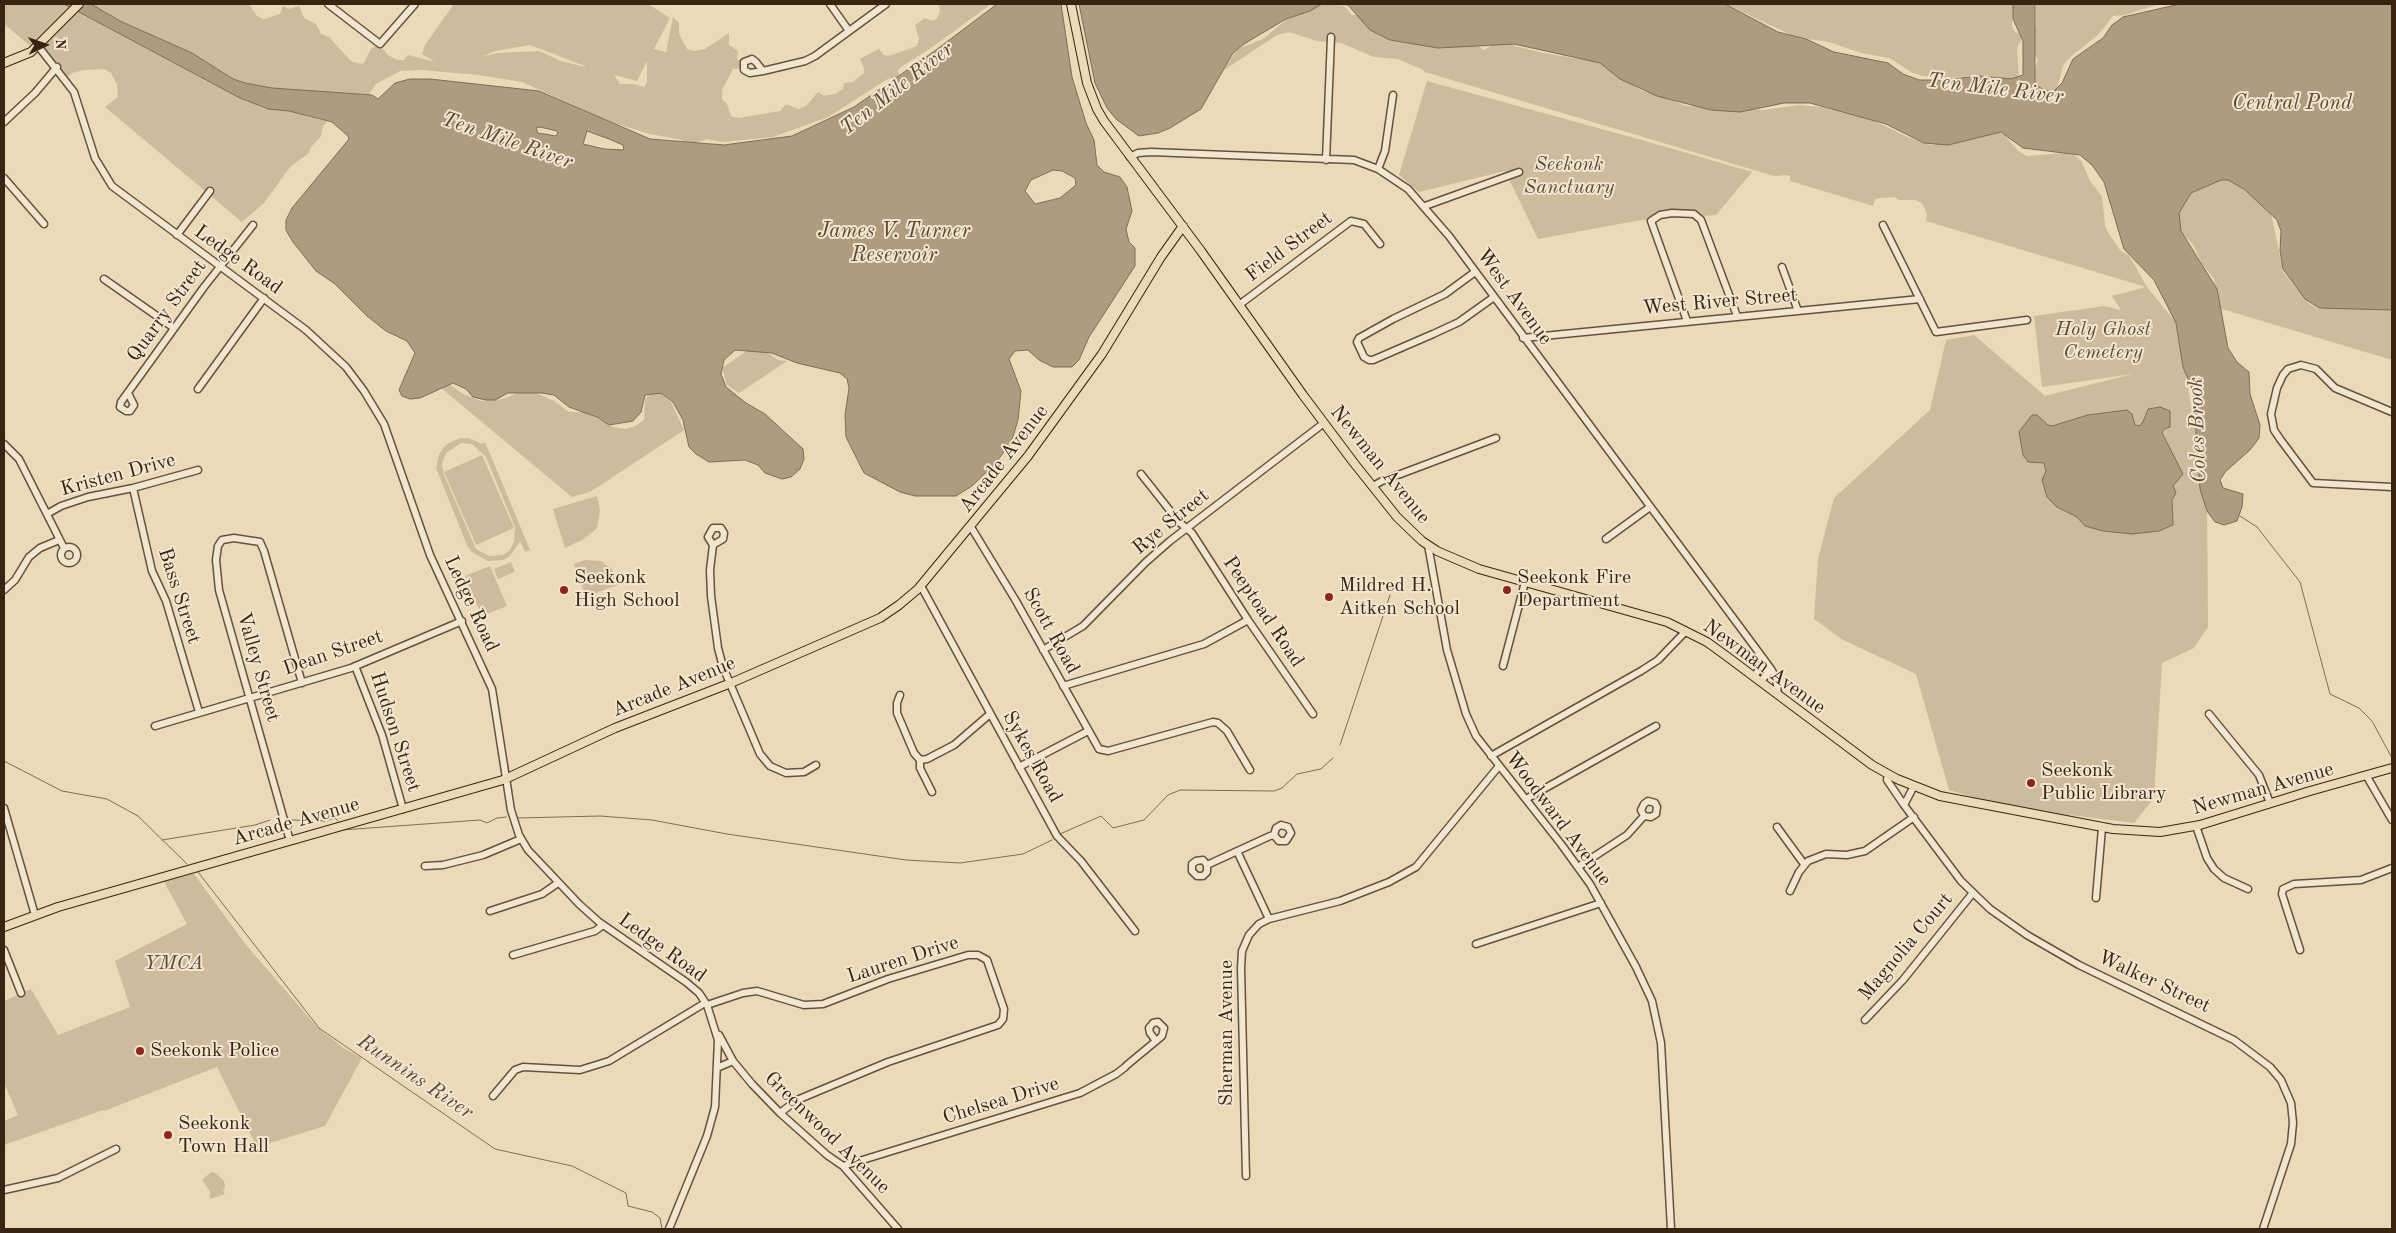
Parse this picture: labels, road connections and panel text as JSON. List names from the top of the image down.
{
  "streets": {
    "main road": ["Arcade Avenue", "Newman Avenue"],
    "street": [
      "Field Street",
      "Ledge Road",
      "West Avenue",
      "West River Street",
      "Quarry Street",
      "Kristen Drive",
      "Rye Street",
      "Bass Street",
      "Peeptoad Road",
      "Scott Road",
      "Dean Street",
      "Valley Street",
      "Hudson Street",
      "Sykes Road",
      "Woodward Avenue",
      "Magnolia Court",
      "Lauren Drive",
      "Walker Street",
      "Sherman Avenue",
      "Chelsea Drive",
      "Greenwood Avenue"
    ]
  },
  "crossings": [
    ["Field Street", "Newman Avenue"],
    ["Ledge Road", "Quarry Street"],
    ["Ledge Road", "Arcade Avenue"],
    ["Ledge Road", "Dean Street"],
    ["Ledge Road", "Lauren Drive"],
    ["Ledge Road", "Greenwood Avenue"],
    ["West Avenue", "West River Street"],
    ["West Avenue", "Newman Avenue"],
    ["Arcade Avenue", "Newman Avenue"],
    ["Arcade Avenue", "Scott Road"],
    ["Arcade Avenue", "Valley Street"],
    ["Arcade Avenue", "Hudson Street"],
    ["Arcade Avenue", "Sykes Road"],
    ["Newman Avenue", "Rye Street"],
    ["Newman Avenue", "Woodward Avenue"],
    ["Newman Avenue", "Walker Street"],
    ["Kristen Drive", "Bass Street"],
    ["Rye Street", "Peeptoad Road"],
    ["Rye Street", "Scott Road"],
    ["Bass Street", "Dean Street"],
    ["Dean Street", "Valley Street"],
    ["Dean Street", "Hudson Street"],
    ["Woodward Avenue", "Sherman Avenue"],
    ["Magnolia Court", "Walker Street"],
    ["Lauren Drive", "Greenwood Avenue"],
    ["Chelsea Drive", "Greenwood Avenue"]
  ],
  "water": [
    "Ten Mile River",
    "Central Pond",
    "James V. Turner Reservoir",
    "Coles Brook",
    "Runnins River"
  ],
  "parks": ["Seekonk Sanctuary", "Holy Ghost Cemetery", "YMCA"],
  "places": [
    "Seekonk High School",
    "Seekonk Fire Department",
    "Mildred H. Aitken School",
    "Seekonk Public Library",
    "Seekonk Police",
    "Seekonk Town Hall"
  ],
  "north": "right"
}
